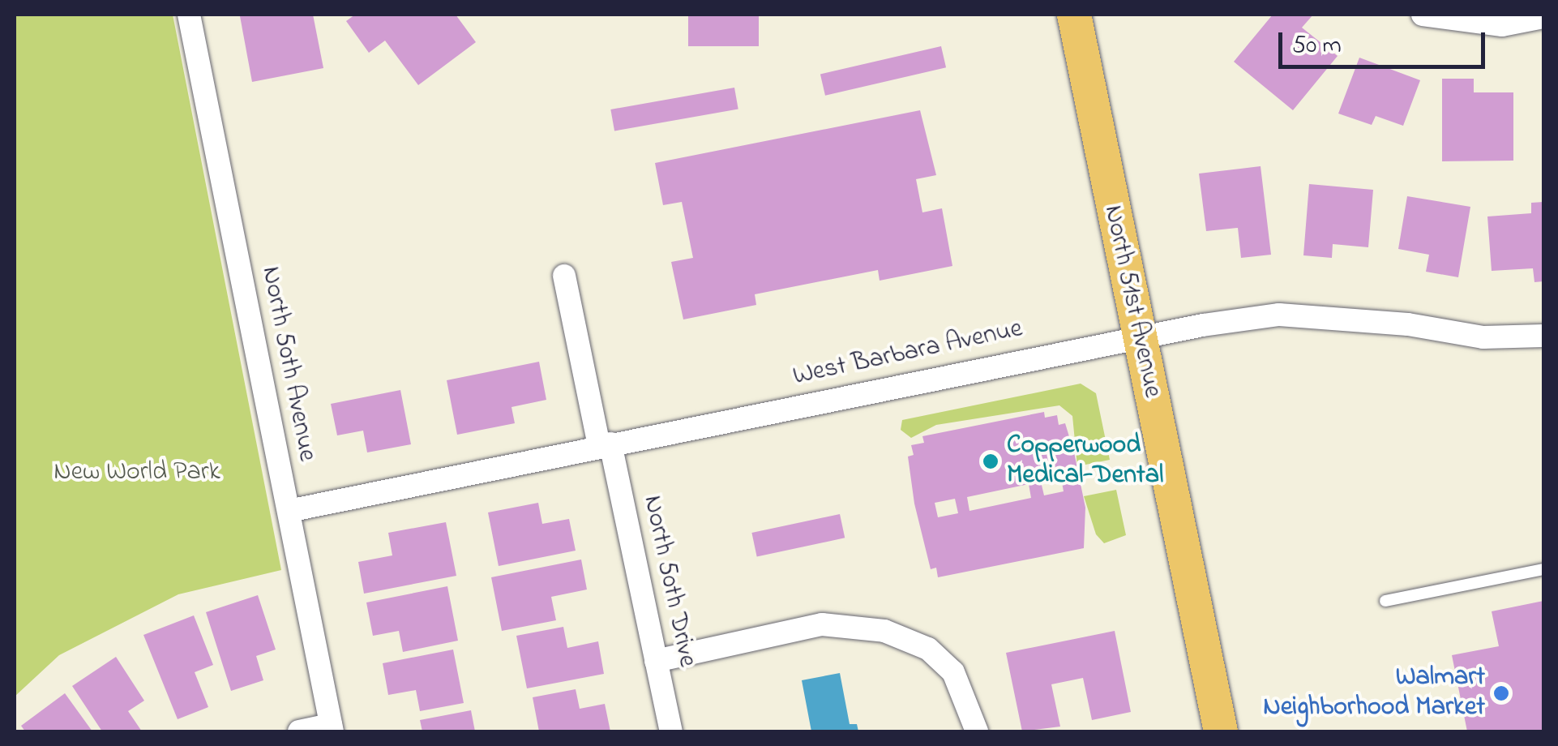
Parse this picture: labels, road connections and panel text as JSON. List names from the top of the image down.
{
  "streets": {
    "main road": ["North 51st Avenue"],
    "street": ["West Barbara Avenue", "North 50th Avenue", "North 50th Drive"]
  },
  "crossings": [
    ["North 51st Avenue", "West Barbara Avenue"],
    ["West Barbara Avenue", "North 50th Avenue"],
    ["West Barbara Avenue", "North 50th Drive"]
  ],
  "parks": ["New World Park"],
  "places": ["Copperwood Medical-Dental", "Walmart Neighborhood Market"],
  "scale_bar": "50 m"
}
